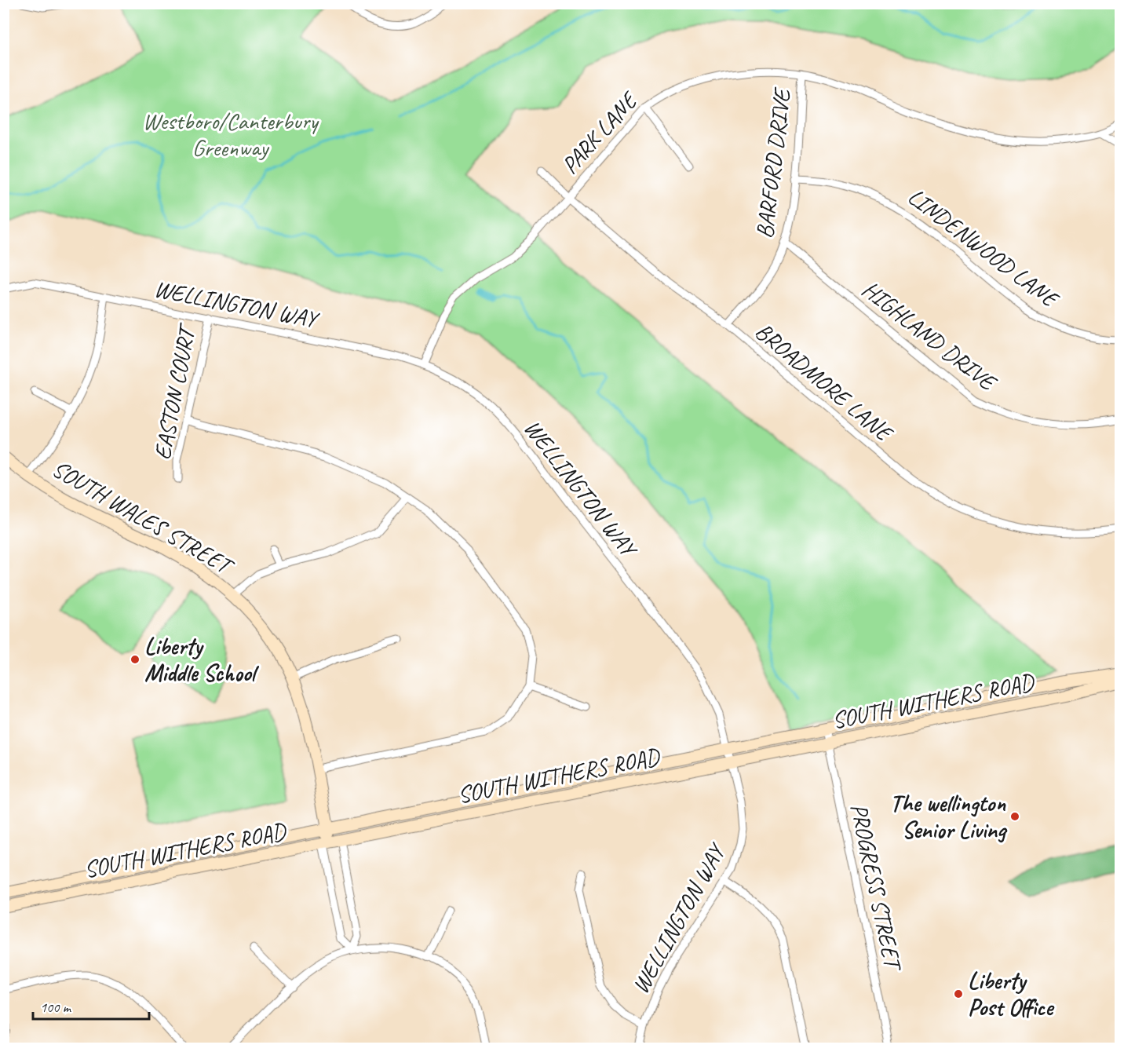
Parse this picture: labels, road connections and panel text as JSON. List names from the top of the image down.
{
  "streets": {
    "main road": ["SOUTH WALES STREET", "SOUTH WITHERS ROAD"],
    "street": [
      "PARK LANE",
      "BARFORD DRIVE",
      "LINDENWOOD LANE",
      "WELLINGTON WAY",
      "HIGHLAND DRIVE",
      "BROADMORE LANE",
      "EASTON COURT",
      "PROGRESS STREET"
    ]
  },
  "crossings": [
    ["PARK LANE", "BARFORD DRIVE"],
    ["PARK LANE", "WELLINGTON WAY"],
    ["PARK LANE", "BROADMORE LANE"],
    ["BARFORD DRIVE", "LINDENWOOD LANE"],
    ["BARFORD DRIVE", "HIGHLAND DRIVE"],
    ["BARFORD DRIVE", "BROADMORE LANE"],
    ["WELLINGTON WAY", "EASTON COURT"],
    ["WELLINGTON WAY", "SOUTH WITHERS ROAD"],
    ["SOUTH WALES STREET", "SOUTH WITHERS ROAD"],
    ["SOUTH WITHERS ROAD", "PROGRESS STREET"]
  ],
  "parks": ["Westboro/Canterbury Greenway"],
  "places": ["Liberty Middle School", "The wellington Senior Living", "Liberty Post Office"],
  "scale_bar": "100 m"
}
